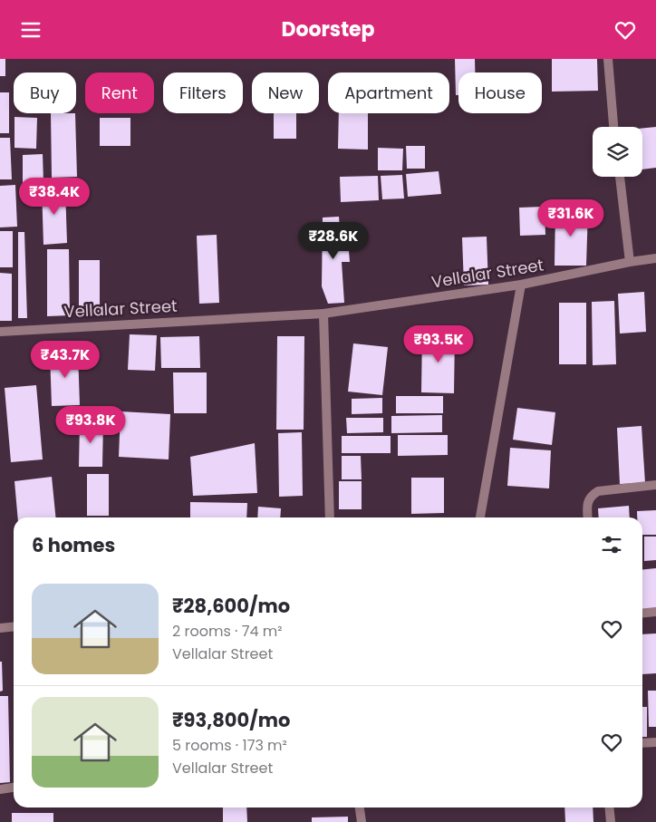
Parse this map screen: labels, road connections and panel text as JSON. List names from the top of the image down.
{
  "streets": {
    "street": ["Vellalar Street"]
  },
  "page": {
    "header": "Doorstep",
    "chip": [
      "Buy",
      "Rent",
      "Filters",
      "New",
      "Apartment",
      "House"
    ],
    "price": [
      "₹38.4K",
      "₹31.6K",
      "₹28.6K",
      "₹93.5K",
      "₹43.7K",
      "₹93.8K"
    ],
    "heading": "6 homes",
    "list": [
      {
        "name": "₹28,600/mo",
        "note": "2 rooms · 74 m² · Vellalar Street"
      },
      {
        "name": "₹93,800/mo",
        "note": "5 rooms · 173 m² · Vellalar Street"
      }
    ]
  }
}
